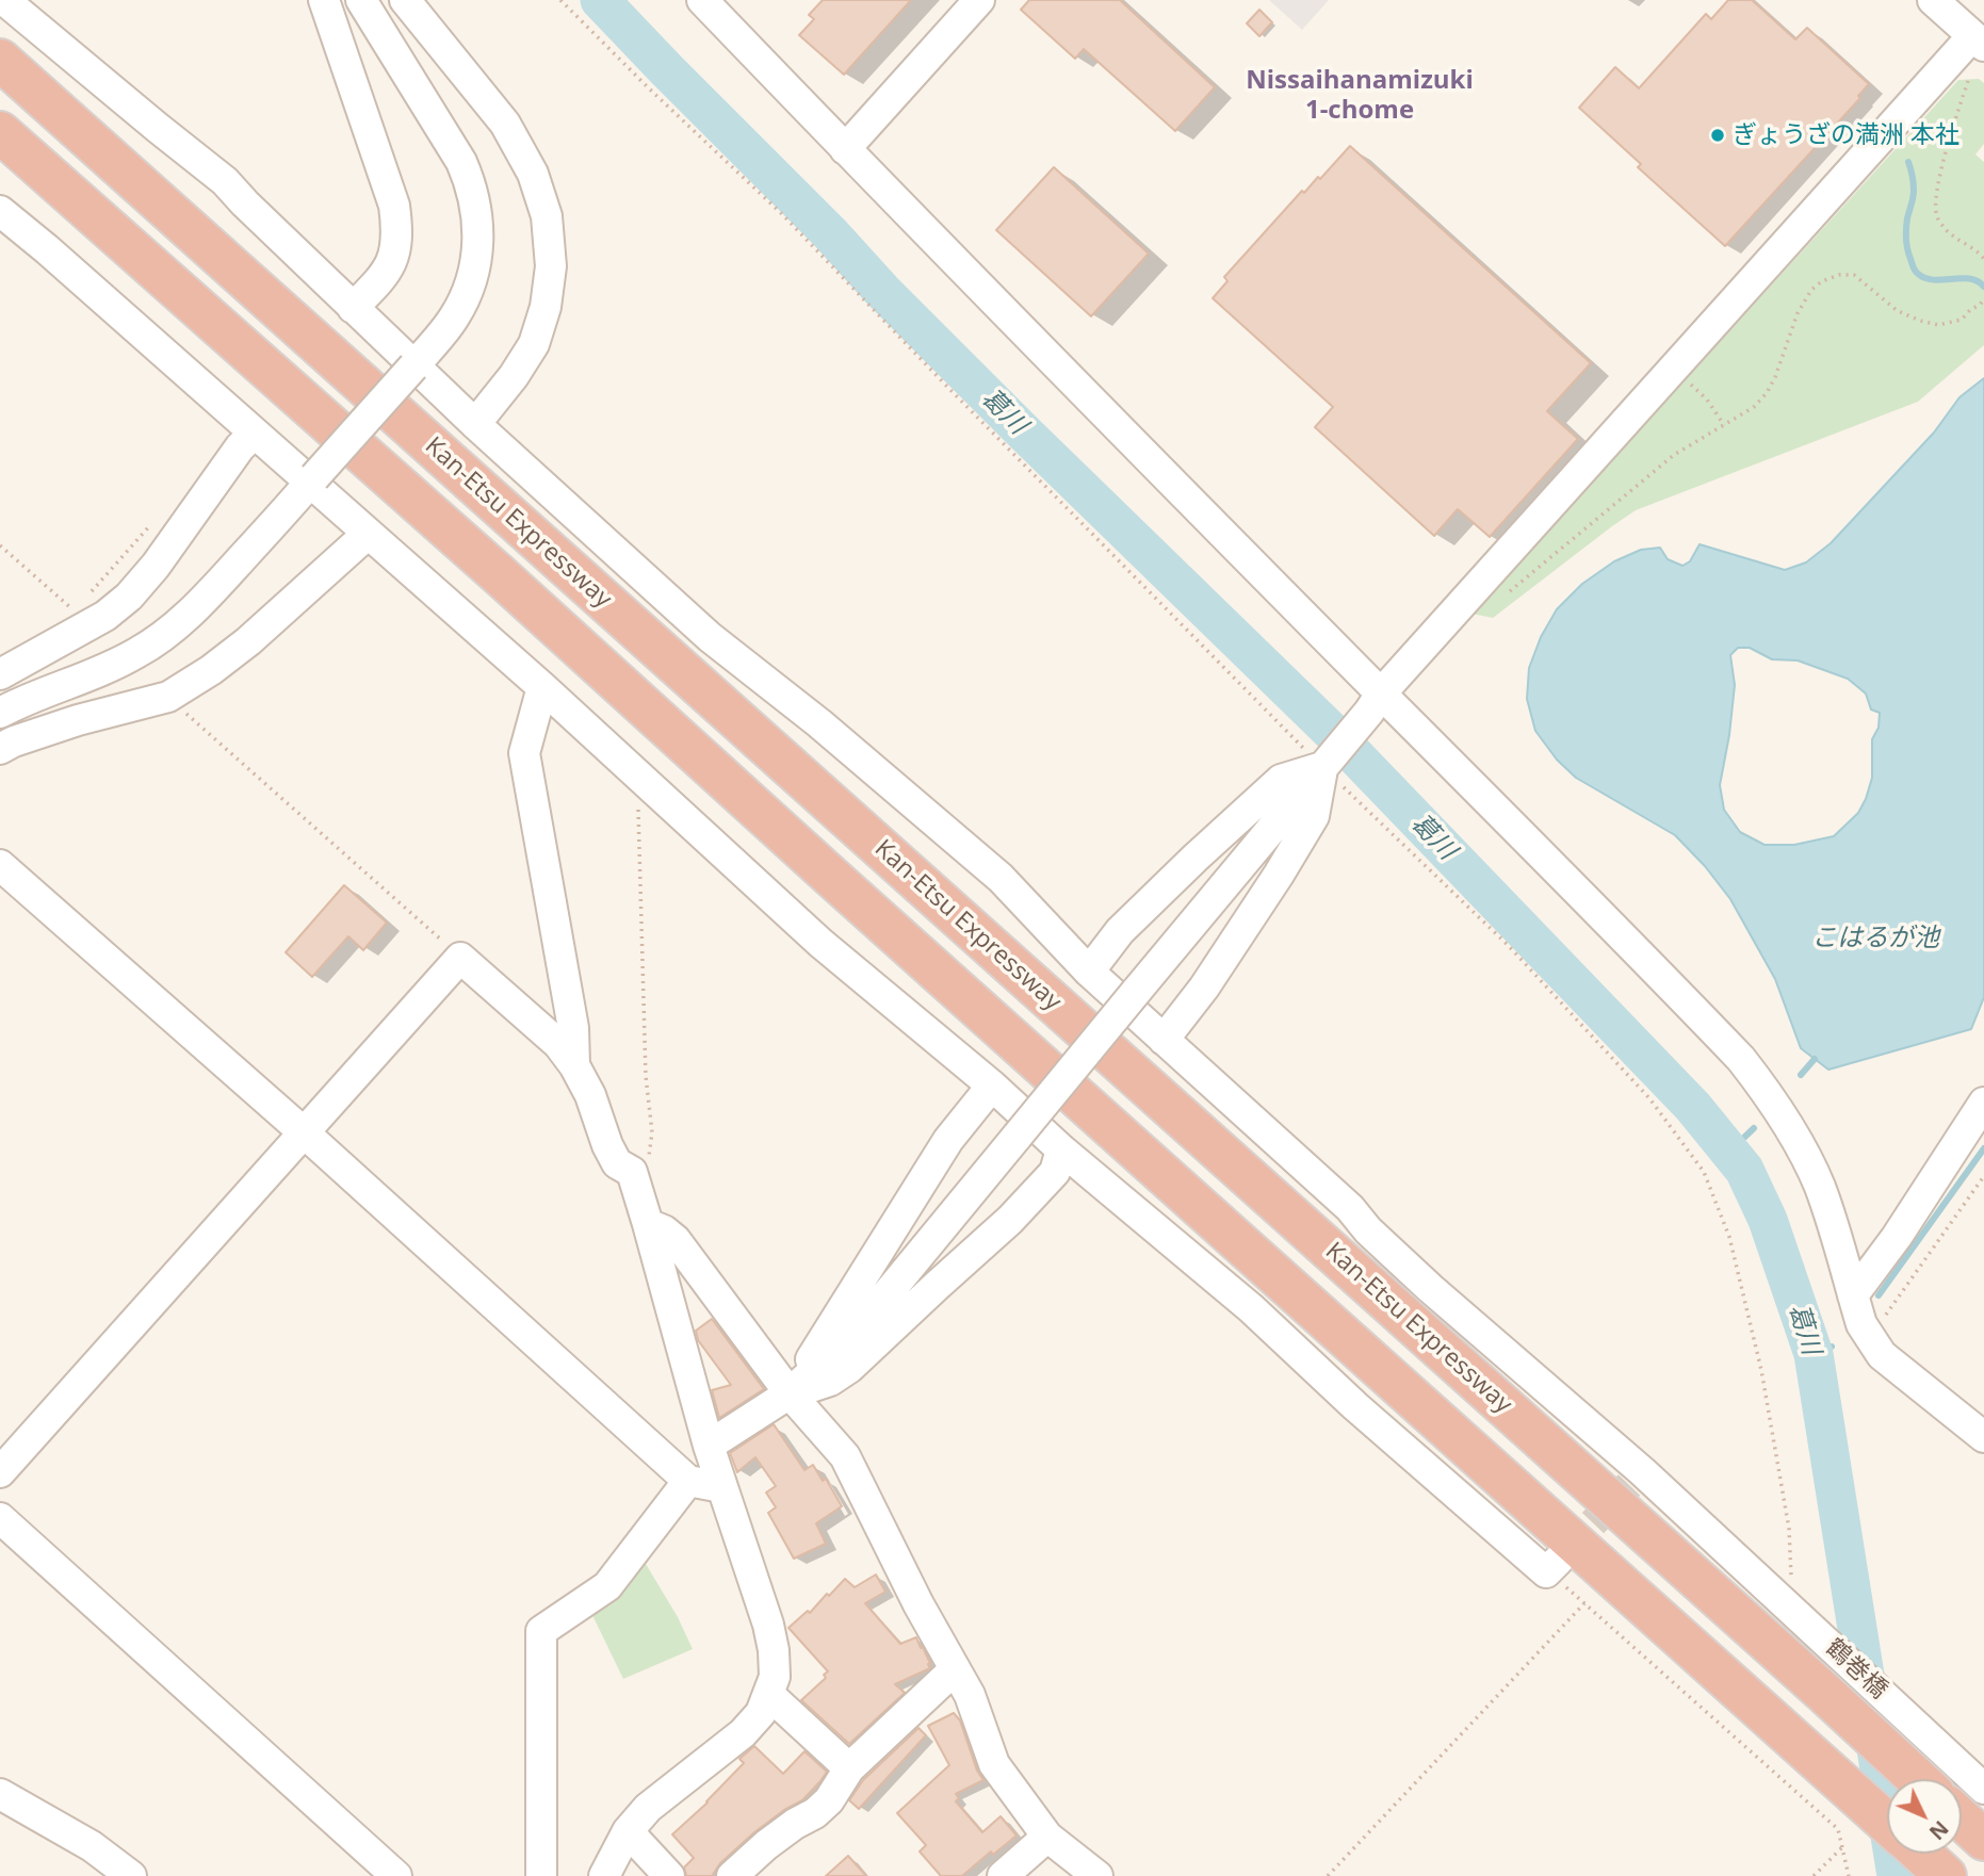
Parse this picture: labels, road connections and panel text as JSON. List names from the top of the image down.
{
  "streets": {
    "highway": ["Kan-Etsu Expressway"],
    "street": ["鶴巻橋"]
  },
  "districts": ["Nissaihanamizuki 1-chome"],
  "water": ["葛川", "こはるが池"],
  "places": ["ぎょうざの満洲 本社"],
  "north": "bottom right"
}
